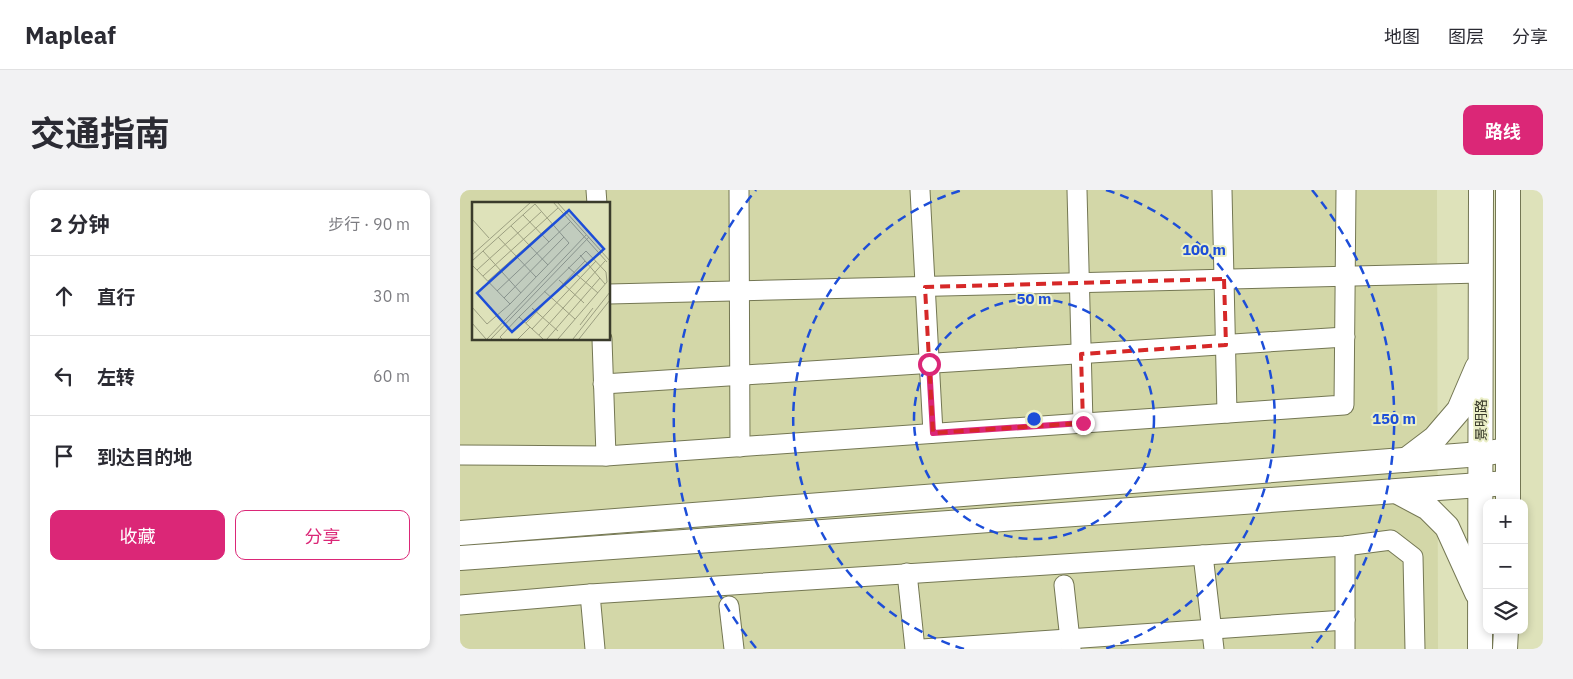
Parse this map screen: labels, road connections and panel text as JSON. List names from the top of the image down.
{
  "streets": {
    "street": ["景明路"]
  },
  "page": {
    "header": "Mapleaf",
    "nav": ["地图", "图层", "分享"],
    "title": "交通指南",
    "buttons": [
      "路线",
      ["收藏", "分享"]
    ],
    "heading": ["2 分钟", "步行 · 90 m"],
    "list": [
      ["直行", "30 m"],
      ["左转", "60 m"],
      "到达目的地"
    ],
    "map_buttons": ["+", "−"]
  },
  "rings": ["100 m", "50 m", "150 m"]
}
